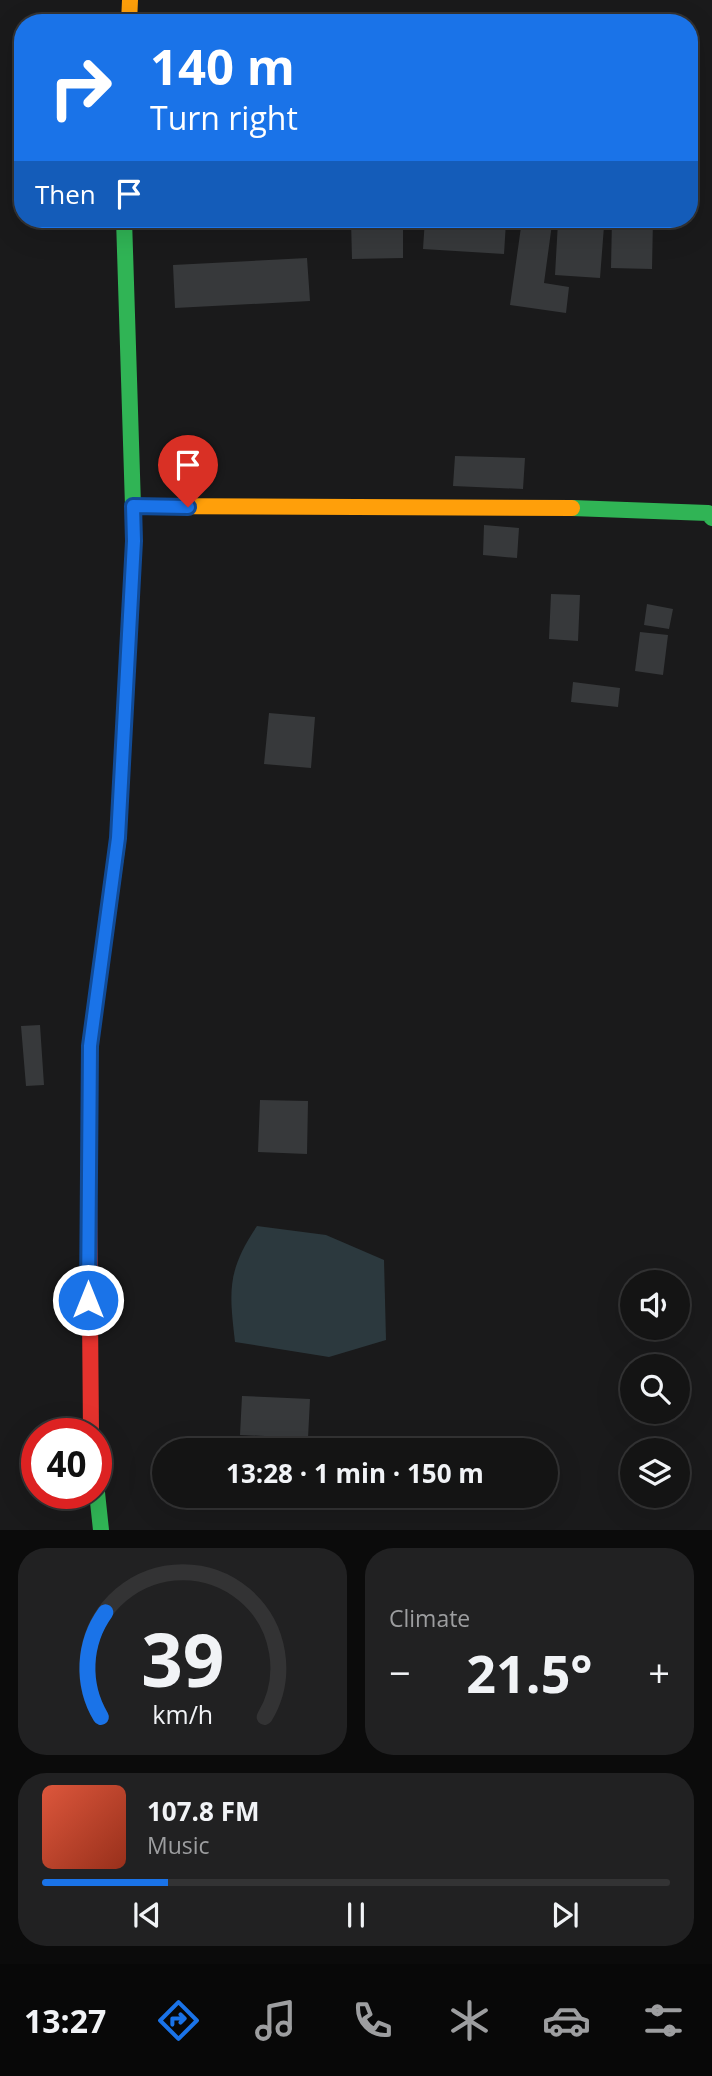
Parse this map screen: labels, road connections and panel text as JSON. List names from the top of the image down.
{
  "page": {
    "turn": ["140 m", "Turn right"],
    "then": "Then",
    "limit": "40",
    "trip": "13:28 · 1 min · 150 m",
    "tile": "Climate",
    "heat": ["−", "21.5°", "+"],
    "song": ["107.8 FM", "Music"],
    "tabs": "13:27",
    "gauge": ["39", "km/h"]
  }
}
